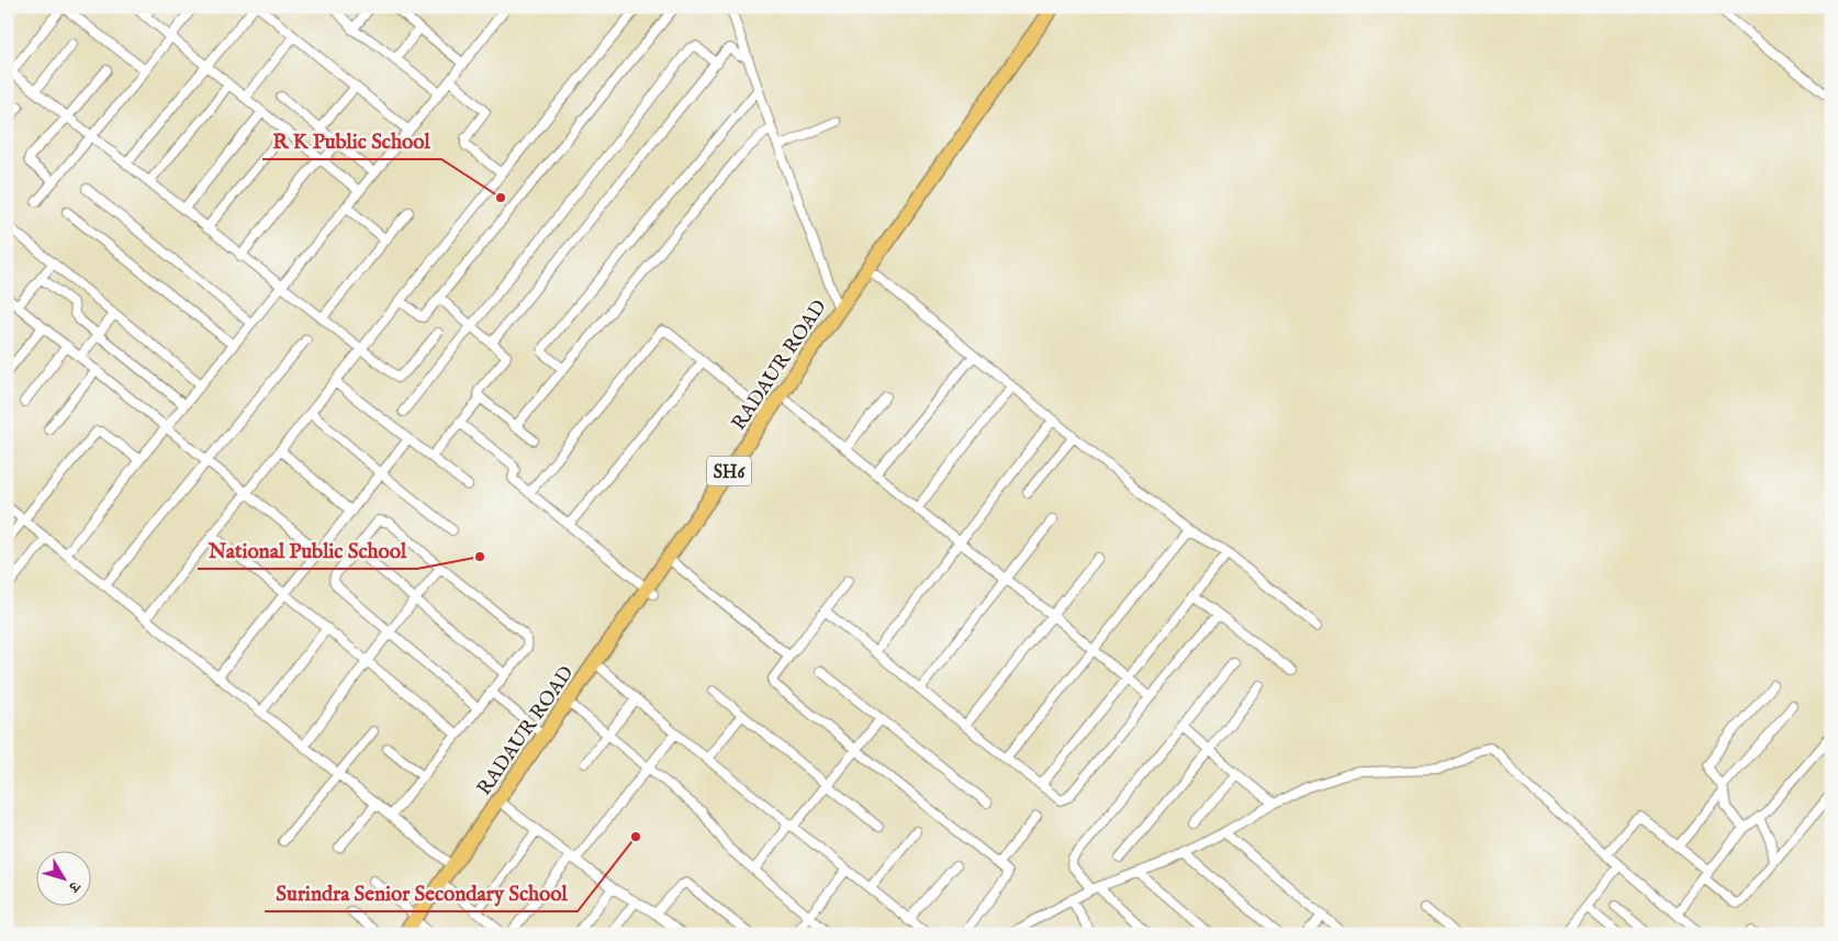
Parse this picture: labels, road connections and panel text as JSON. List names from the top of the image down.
{
  "streets": {
    "main road": ["RADAUR ROAD", "SH6"]
  },
  "places": ["R K Public School", "National Public School", "Surindra Senior Secondary School"],
  "north": "bottom right"
}
